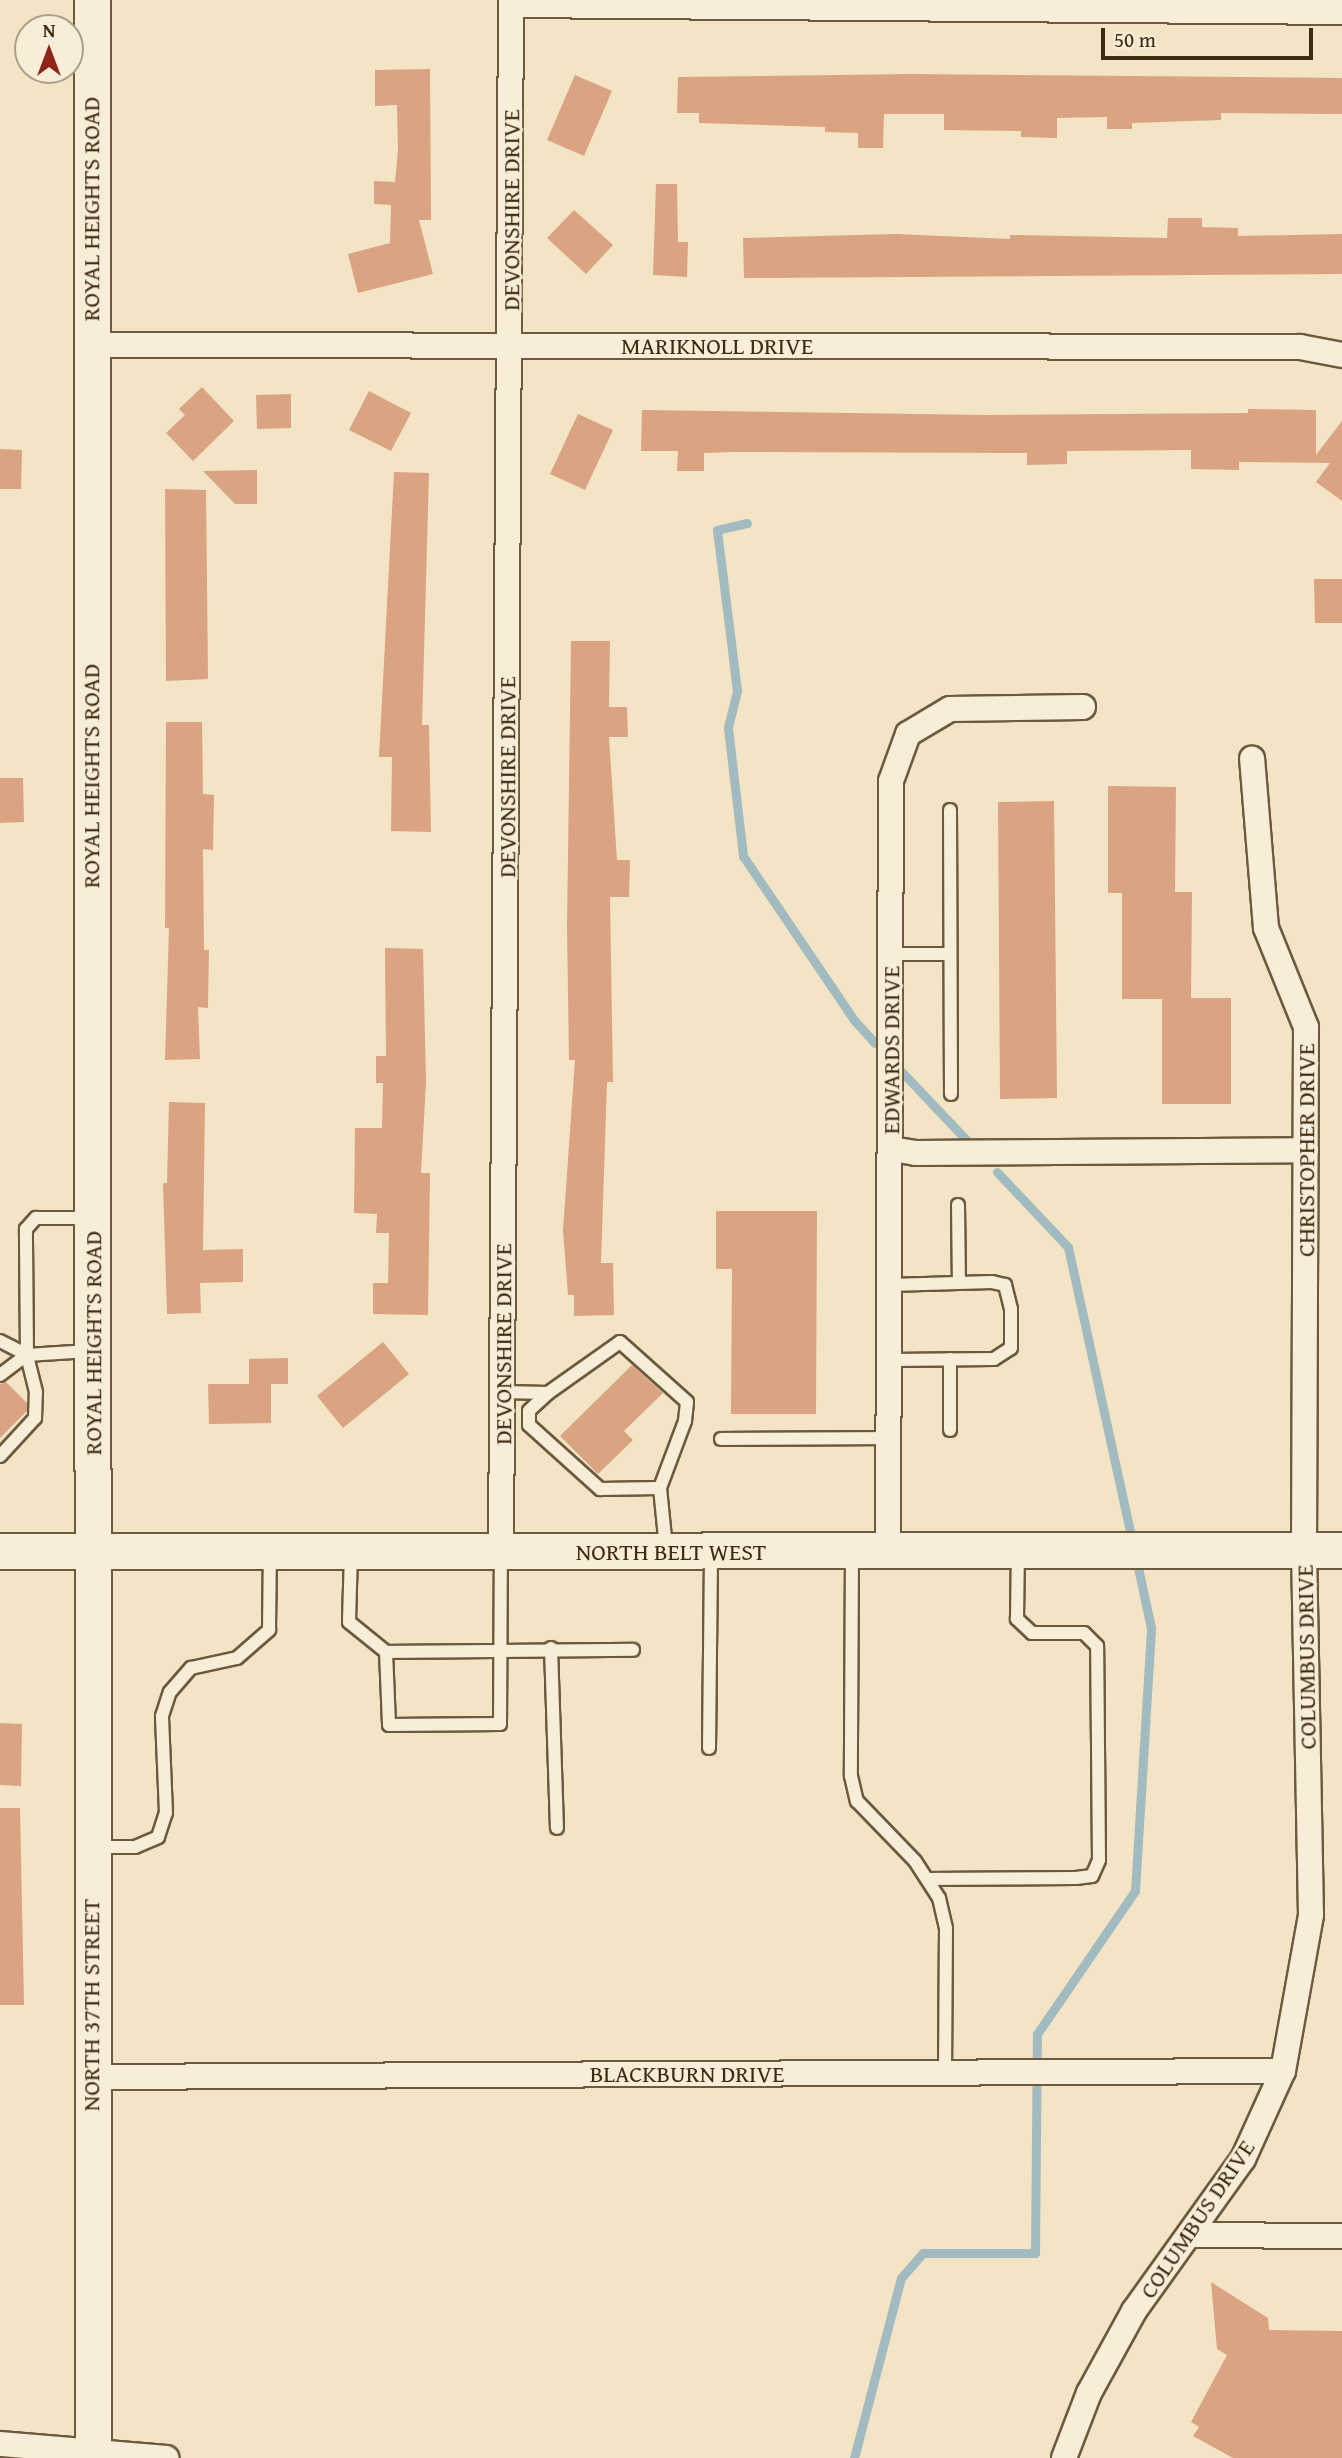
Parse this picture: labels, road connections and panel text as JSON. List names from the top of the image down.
{
  "streets": {
    "street": [
      "ROYAL HEIGHTS ROAD",
      "DEVONSHIRE DRIVE",
      "MARIKNOLL DRIVE",
      "EDWARDS DRIVE",
      "CHRISTOPHER DRIVE",
      "NORTH BELT WEST",
      "COLUMBUS DRIVE",
      "NORTH 37TH STREET",
      "BLACKBURN DRIVE"
    ]
  },
  "crossings": [
    ["ROYAL HEIGHTS ROAD", "MARIKNOLL DRIVE"],
    ["ROYAL HEIGHTS ROAD", "NORTH BELT WEST"],
    ["ROYAL HEIGHTS ROAD", "NORTH 37TH STREET"],
    ["DEVONSHIRE DRIVE", "MARIKNOLL DRIVE"],
    ["DEVONSHIRE DRIVE", "NORTH BELT WEST"],
    ["EDWARDS DRIVE", "NORTH BELT WEST"],
    ["CHRISTOPHER DRIVE", "NORTH BELT WEST"],
    ["CHRISTOPHER DRIVE", "COLUMBUS DRIVE"],
    ["NORTH BELT WEST", "COLUMBUS DRIVE"],
    ["NORTH BELT WEST", "NORTH 37TH STREET"],
    ["COLUMBUS DRIVE", "BLACKBURN DRIVE"],
    ["NORTH 37TH STREET", "BLACKBURN DRIVE"]
  ],
  "scale_bar": "50 m",
  "north": "top"
}
